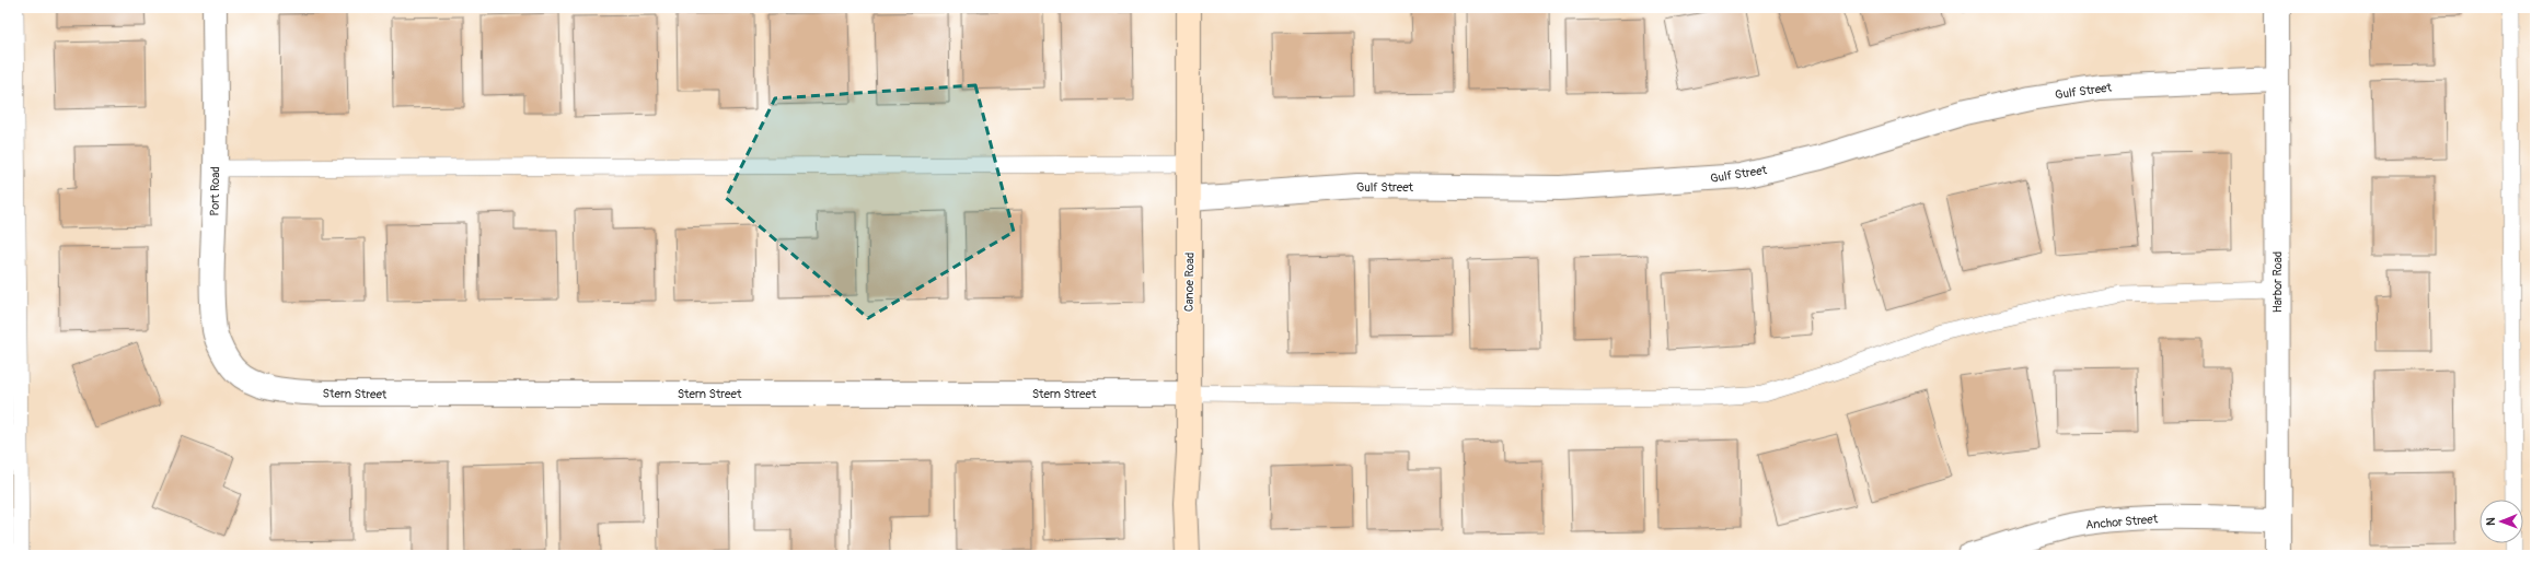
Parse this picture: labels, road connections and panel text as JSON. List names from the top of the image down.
{
  "streets": {
    "street": [
      "Gulf Street",
      "Port Road",
      "Canoe Road",
      "Harbor Road",
      "Stern Street",
      "Anchor Street"
    ]
  },
  "crossings": [
    ["Gulf Street", "Canoe Road"],
    ["Gulf Street", "Harbor Road"],
    ["Port Road", "Stern Street"],
    ["Canoe Road", "Stern Street"],
    ["Harbor Road", "Anchor Street"]
  ],
  "north": "left"
}
